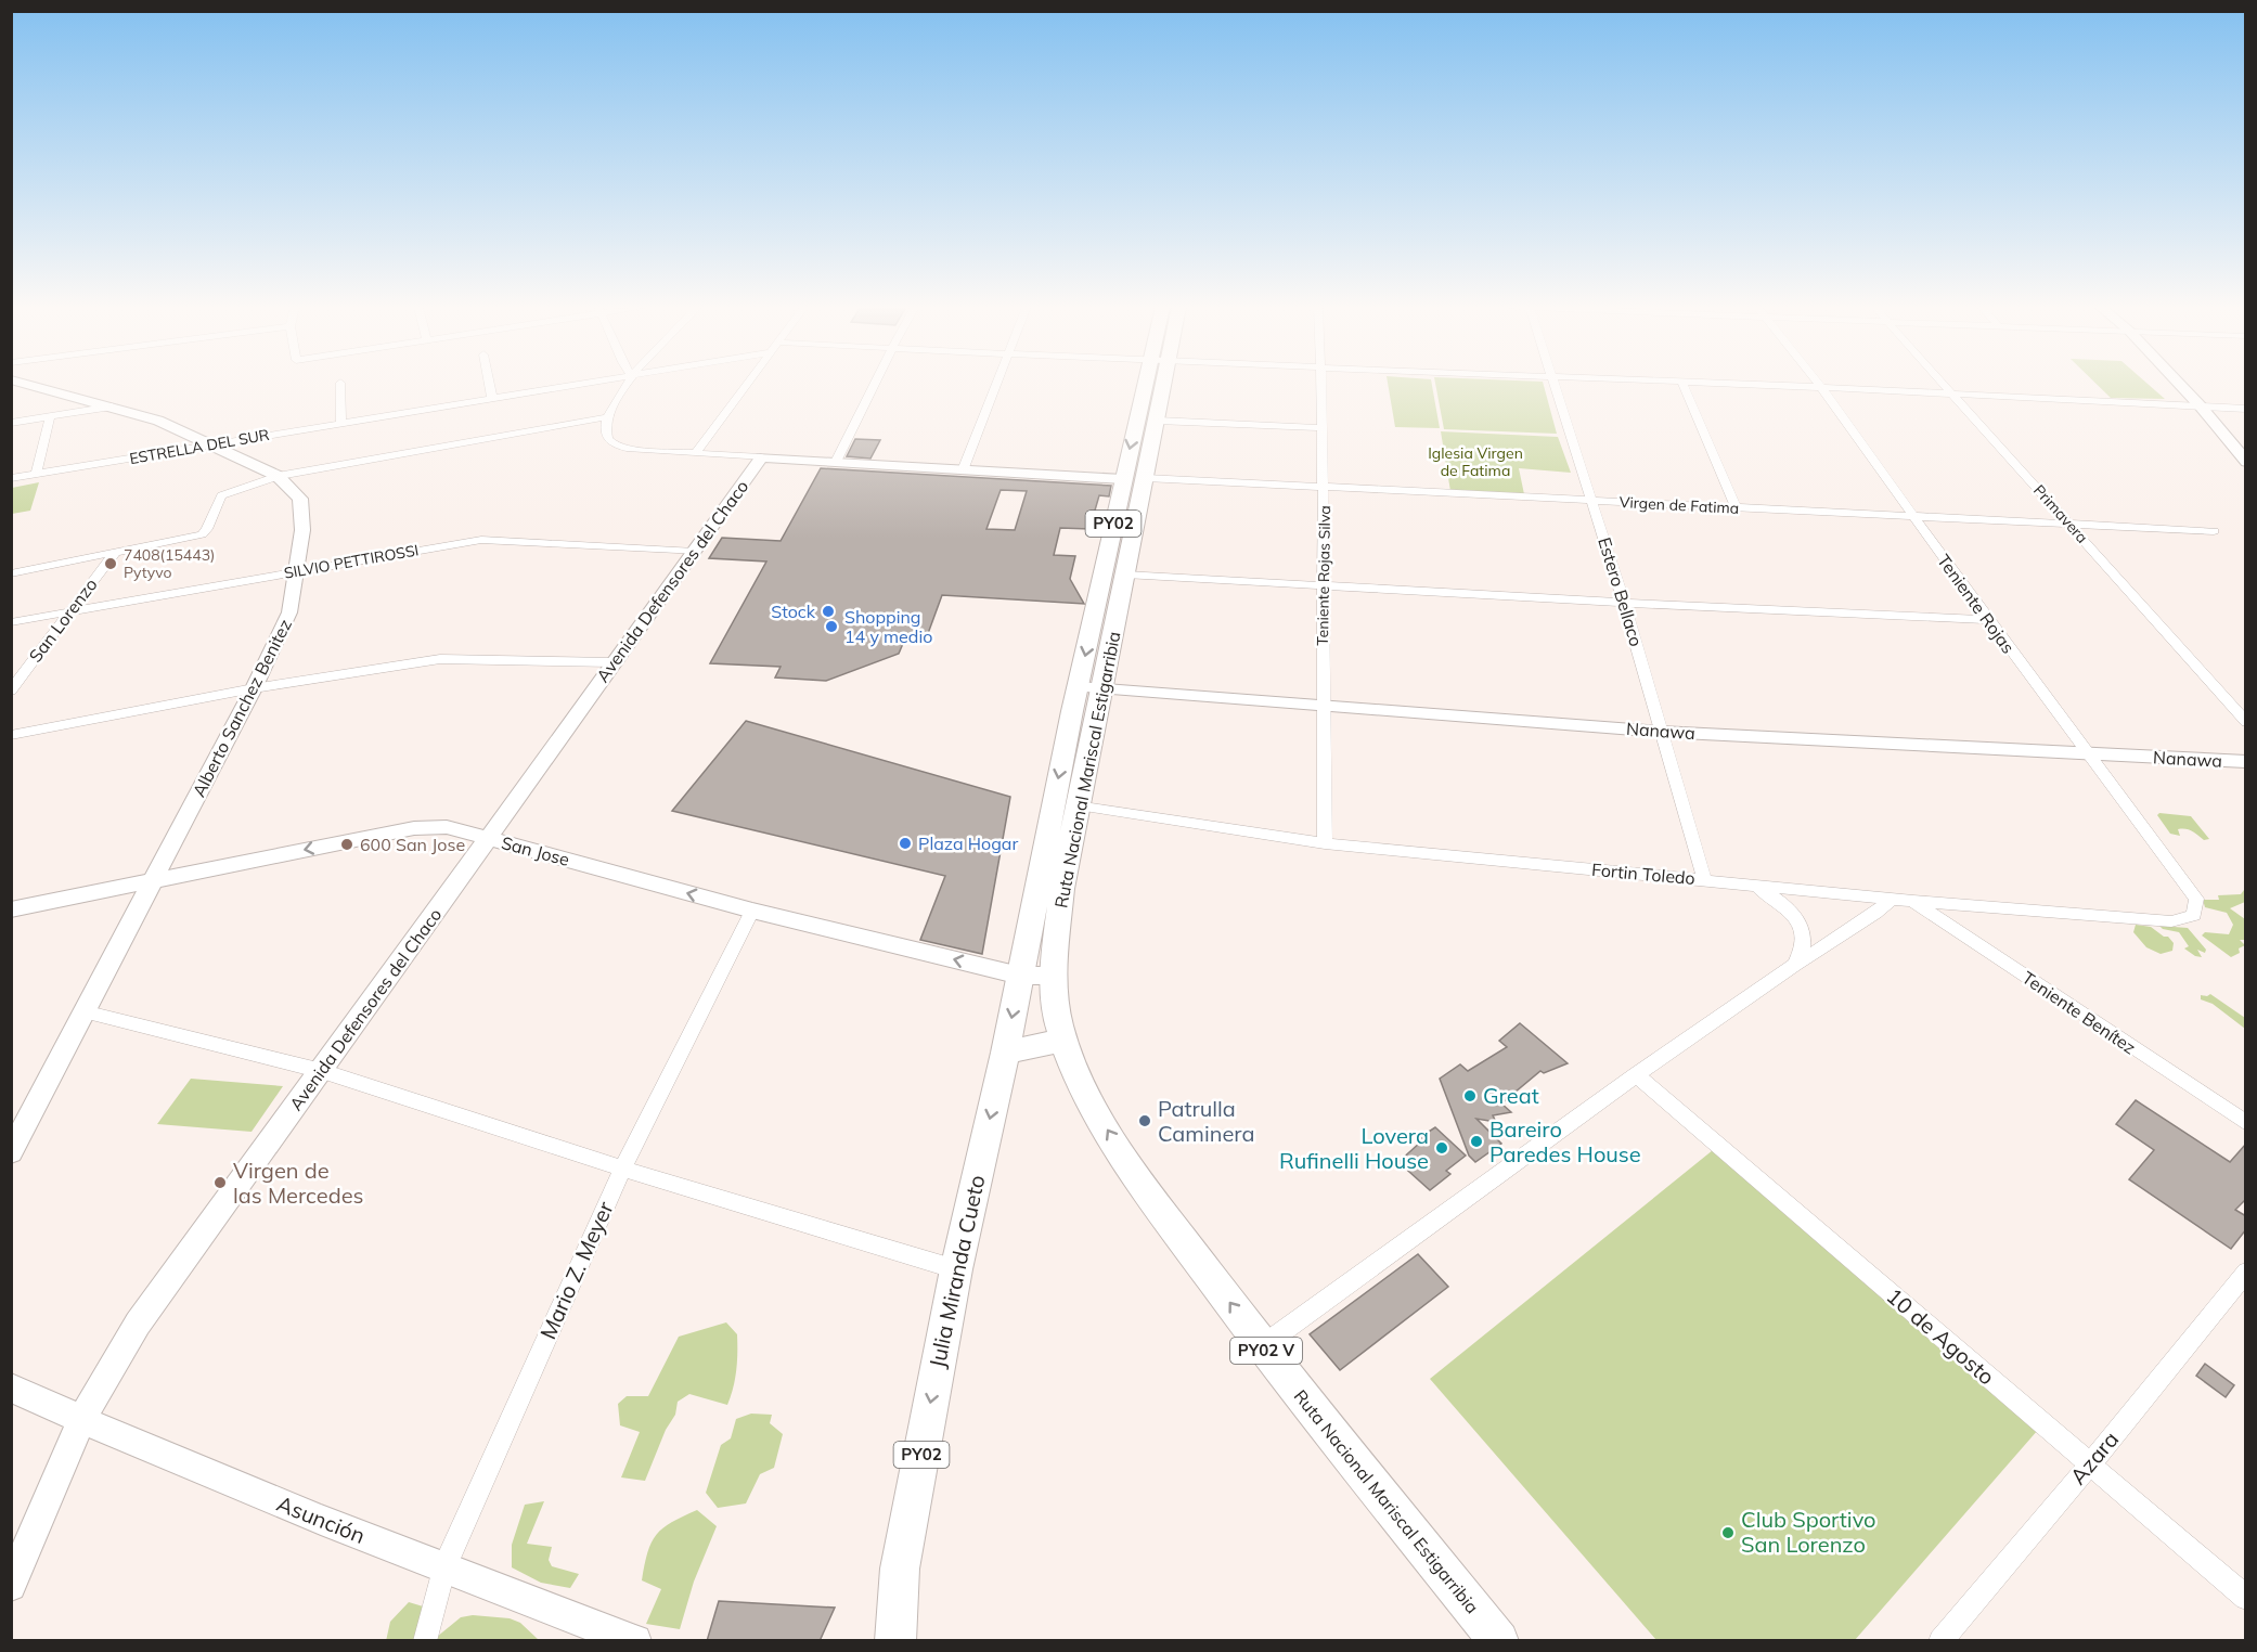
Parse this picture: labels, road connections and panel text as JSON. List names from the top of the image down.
{
  "streets": {
    "highway": [
      "PY02",
      "Ruta Nacional Mariscal Estigarribia",
      "Julia Miranda Cueto",
      "PY02 V"
    ],
    "street": [
      "ESTRELLA DEL SUR",
      "Virgen de Fatima",
      "Primavera",
      "SILVIO PETTIROSSI",
      "Teniente Rojas Silva",
      "Avenida Defensores del Chaco",
      "Estero Bellaco",
      "Teniente Rojas",
      "San Lorenzo",
      "Alberto Sanchez Benitez",
      "Nanawa",
      "San Jose",
      "Fortin Toledo",
      "Teniente Benítez",
      "Mario Z. Meyer",
      "10 de Agosto",
      "Azara",
      "Asunción"
    ]
  },
  "crossings": [
    ["ESTRELLA DEL SUR", "Alberto Sanchez Benitez"],
    ["Virgen de Fatima", "Primavera"],
    ["Virgen de Fatima", "Teniente Rojas Silva"],
    ["Virgen de Fatima", "Estero Bellaco"],
    ["Virgen de Fatima", "Teniente Rojas"],
    ["Virgen de Fatima", "Ruta Nacional Mariscal Estigarribia"],
    ["SILVIO PETTIROSSI", "Avenida Defensores del Chaco"],
    ["SILVIO PETTIROSSI", "San Lorenzo"],
    ["SILVIO PETTIROSSI", "Alberto Sanchez Benitez"],
    ["Teniente Rojas Silva", "Nanawa"],
    ["Teniente Rojas Silva", "Fortin Toledo"],
    ["Avenida Defensores del Chaco", "San Jose"],
    ["Avenida Defensores del Chaco", "Asunción"],
    ["Estero Bellaco", "Nanawa"],
    ["Estero Bellaco", "Fortin Toledo"],
    ["Teniente Rojas", "Nanawa"],
    ["Teniente Rojas", "Fortin Toledo"],
    ["Alberto Sanchez Benitez", "San Jose"],
    ["Nanawa", "Ruta Nacional Mariscal Estigarribia"],
    ["Ruta Nacional Mariscal Estigarribia", "San Jose"],
    ["Ruta Nacional Mariscal Estigarribia", "Fortin Toledo"],
    ["Ruta Nacional Mariscal Estigarribia", "Julia Miranda Cueto"],
    ["San Jose", "Mario Z. Meyer"],
    ["San Jose", "Julia Miranda Cueto"],
    ["Fortin Toledo", "Teniente Benítez"],
    ["Mario Z. Meyer", "Asunción"],
    ["10 de Agosto", "Azara"]
  ],
  "one_way": ["Julia Miranda Cueto"],
  "parks": ["Iglesia Virgen de Fatima"],
  "places": [
    "7408(15443) Pytyvo",
    "Stock",
    "Shopping 14 y medio",
    "Plaza Hogar",
    "600 San Jose",
    "Great",
    "Patrulla Caminera",
    "Bareiro Paredes House",
    "Lovera Rufinelli House",
    "Virgen de las Mercedes",
    "Club Sportivo San Lorenzo"
  ]
}
